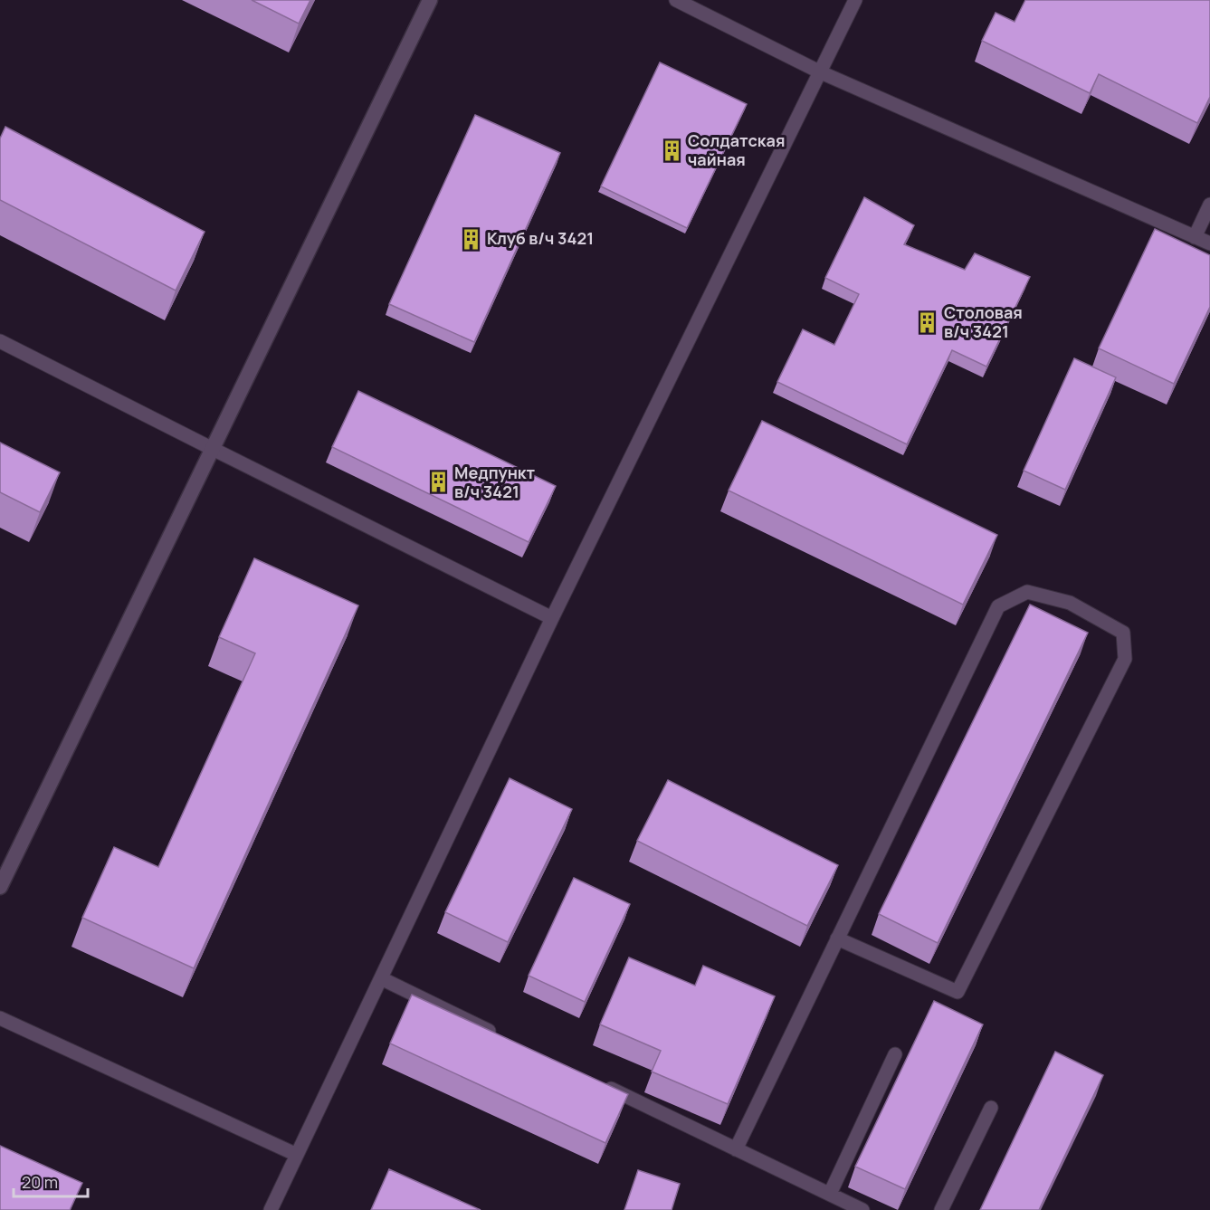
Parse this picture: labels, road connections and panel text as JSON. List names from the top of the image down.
{
  "places": {
    "building": [
      "Солдатская чайная",
      "Клуб в/ч 3421",
      "Столовая в/ч 3421",
      "Медпункт в/ч 3421"
    ]
  },
  "scale_bar": "20 m"
}
